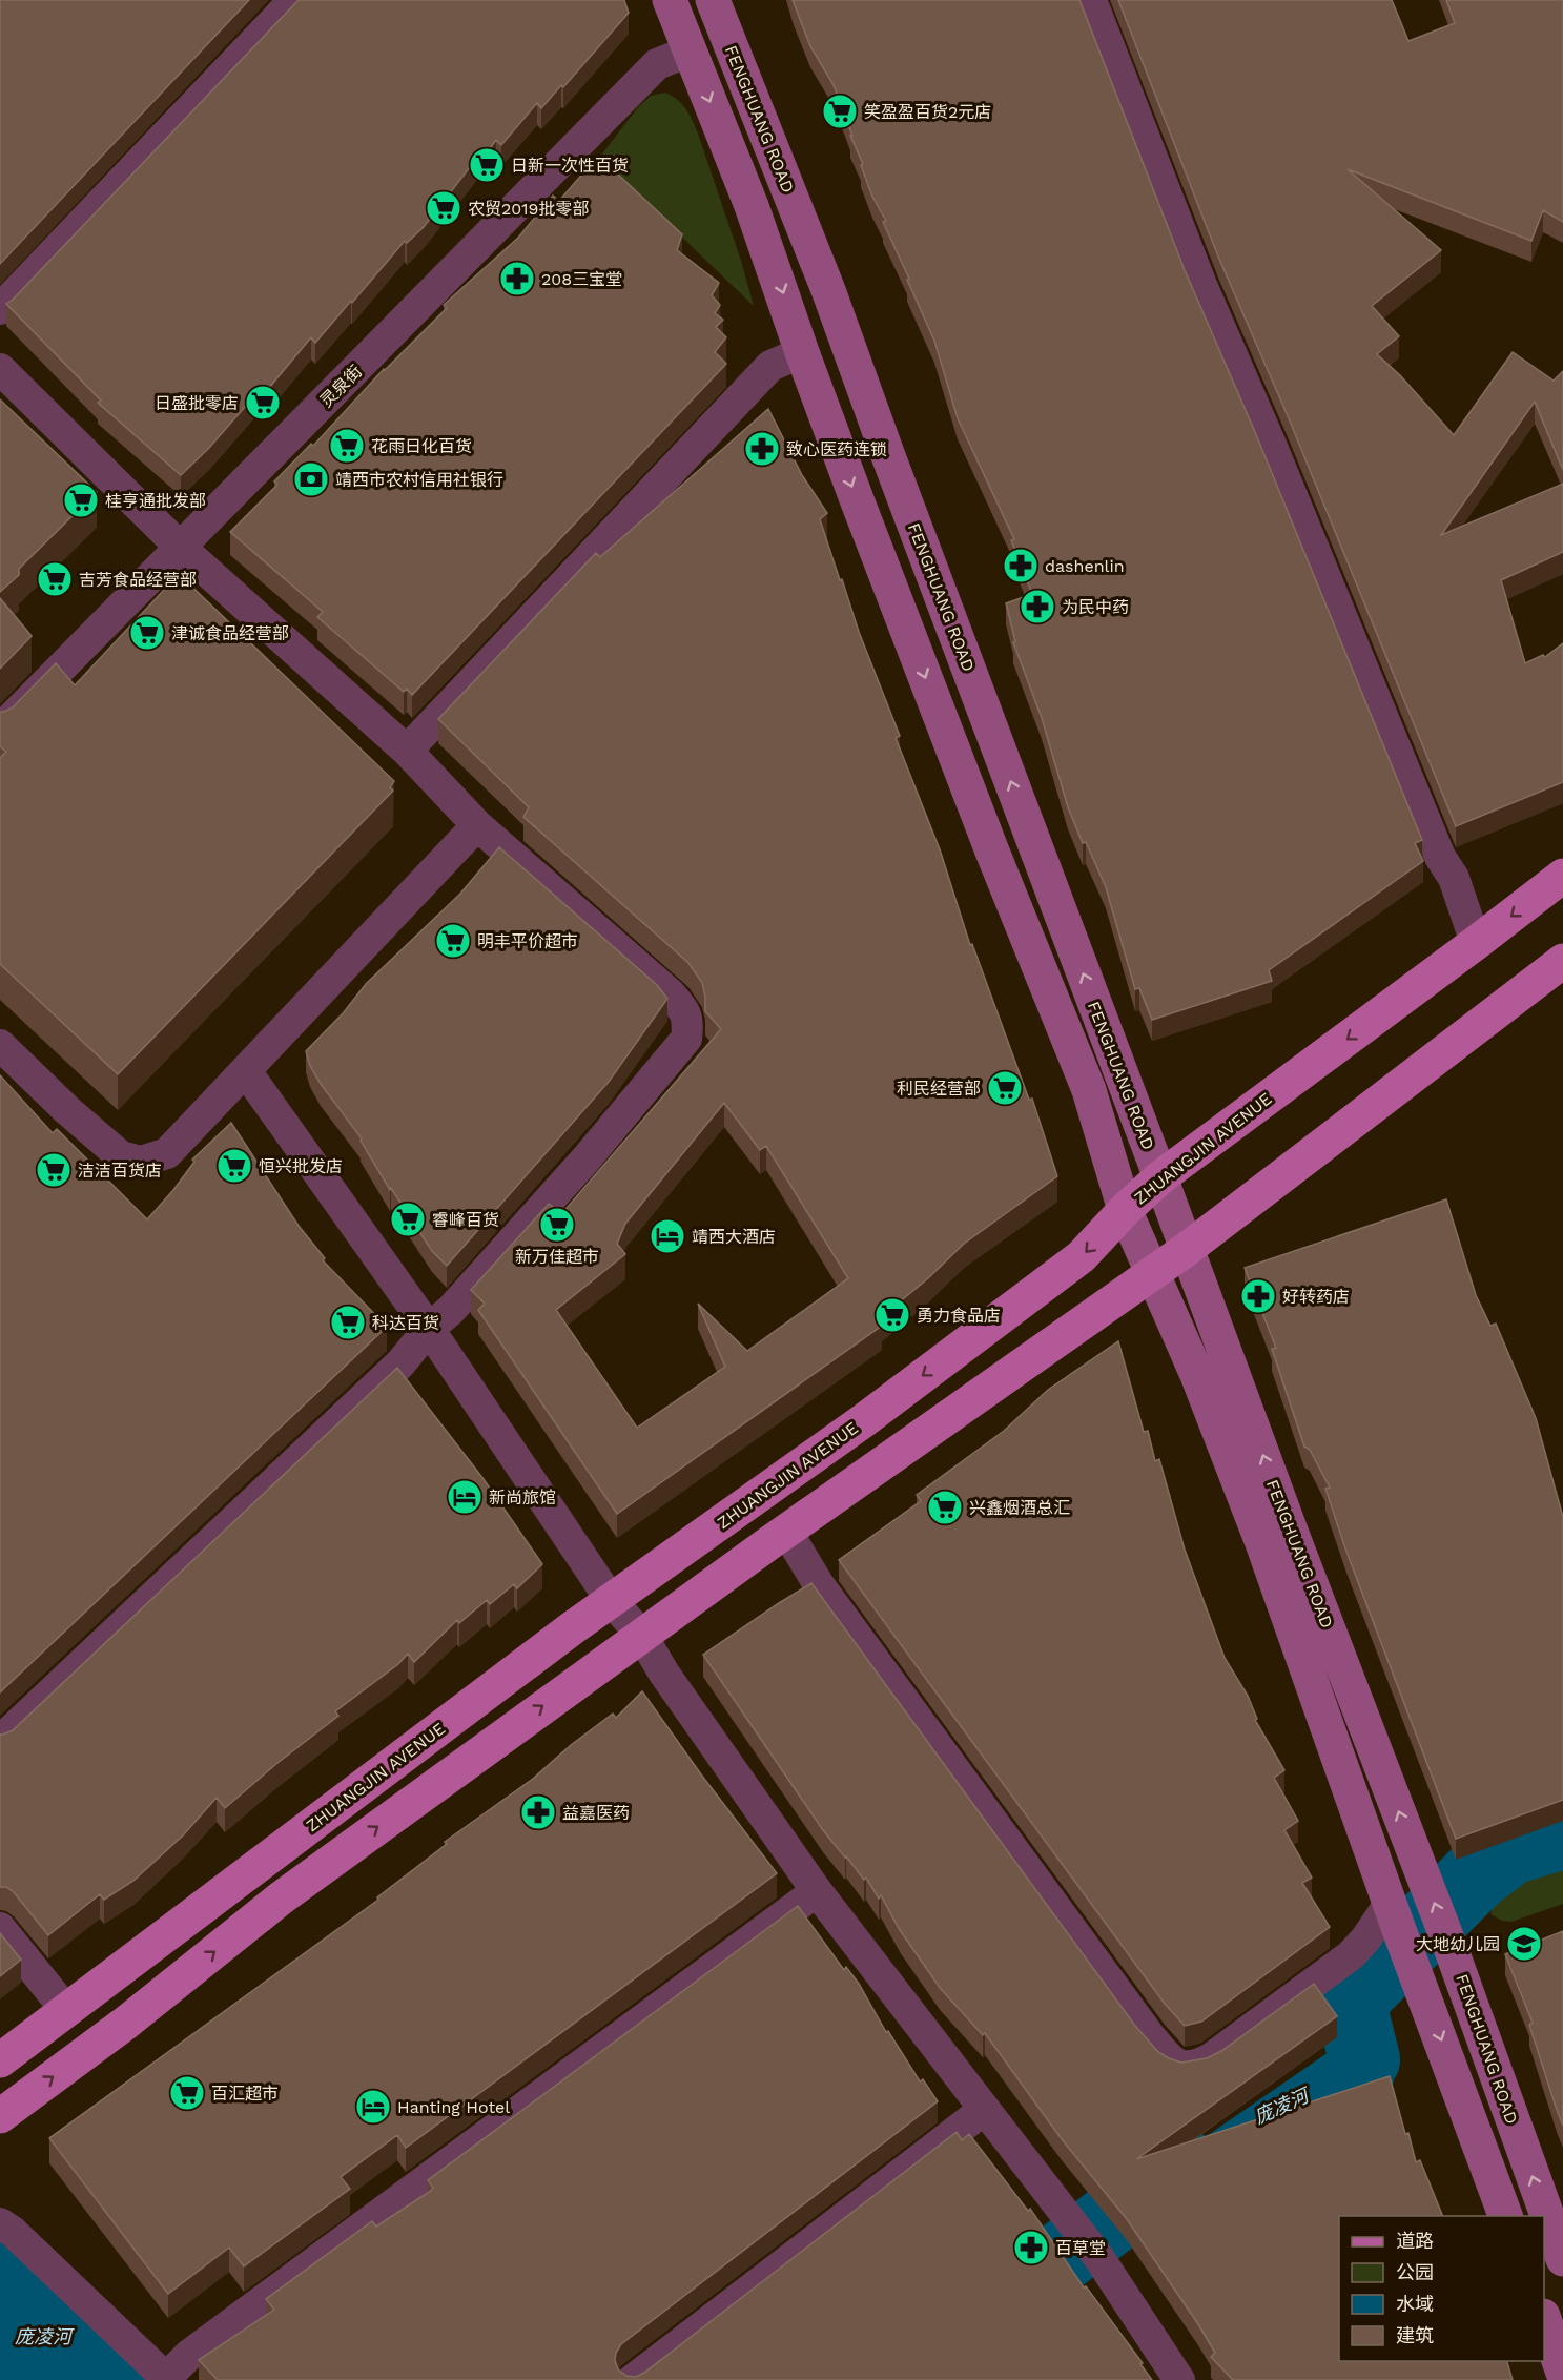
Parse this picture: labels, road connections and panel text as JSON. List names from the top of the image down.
{
  "streets": {
    "main road": ["FENGHUANG ROAD", "ZHUANGJIN AVENUE"],
    "street": ["灵泉街"]
  },
  "crossings": [
    ["FENGHUANG ROAD", "灵泉街"],
    ["FENGHUANG ROAD", "ZHUANGJIN AVENUE"]
  ],
  "water": ["庞凌河"],
  "places": {
    "supermarket": [
      "笑盈盈百货2元店",
      "日新一次性百货",
      "农贸2019批零部",
      "日盛批零店",
      "花雨日化百货",
      "桂亨通批发部",
      "吉芳食品经营部",
      "津诚食品经营部",
      "明丰平价超市",
      "利民经营部",
      "恒兴批发店",
      "洁洁百货店",
      "睿峰百货",
      "新万佳超市",
      "勇力食品店",
      "科达百货",
      "兴鑫烟酒总汇",
      "百汇超市"
    ],
    "pharmacy": [
      "208三宝堂",
      "致心医药连锁",
      "dashenlin",
      "为民中药",
      "好转药店",
      "益嘉医药",
      "百草堂"
    ],
    "bank": ["靖西市农村信用社银行"],
    "hotel": ["靖西大酒店", "新尚旅馆", "Hanting Hotel"],
    "school or university": ["大地幼儿园"]
  },
  "legend": [
    "道路",
    "公园",
    "水域",
    "建筑"
  ]
}
